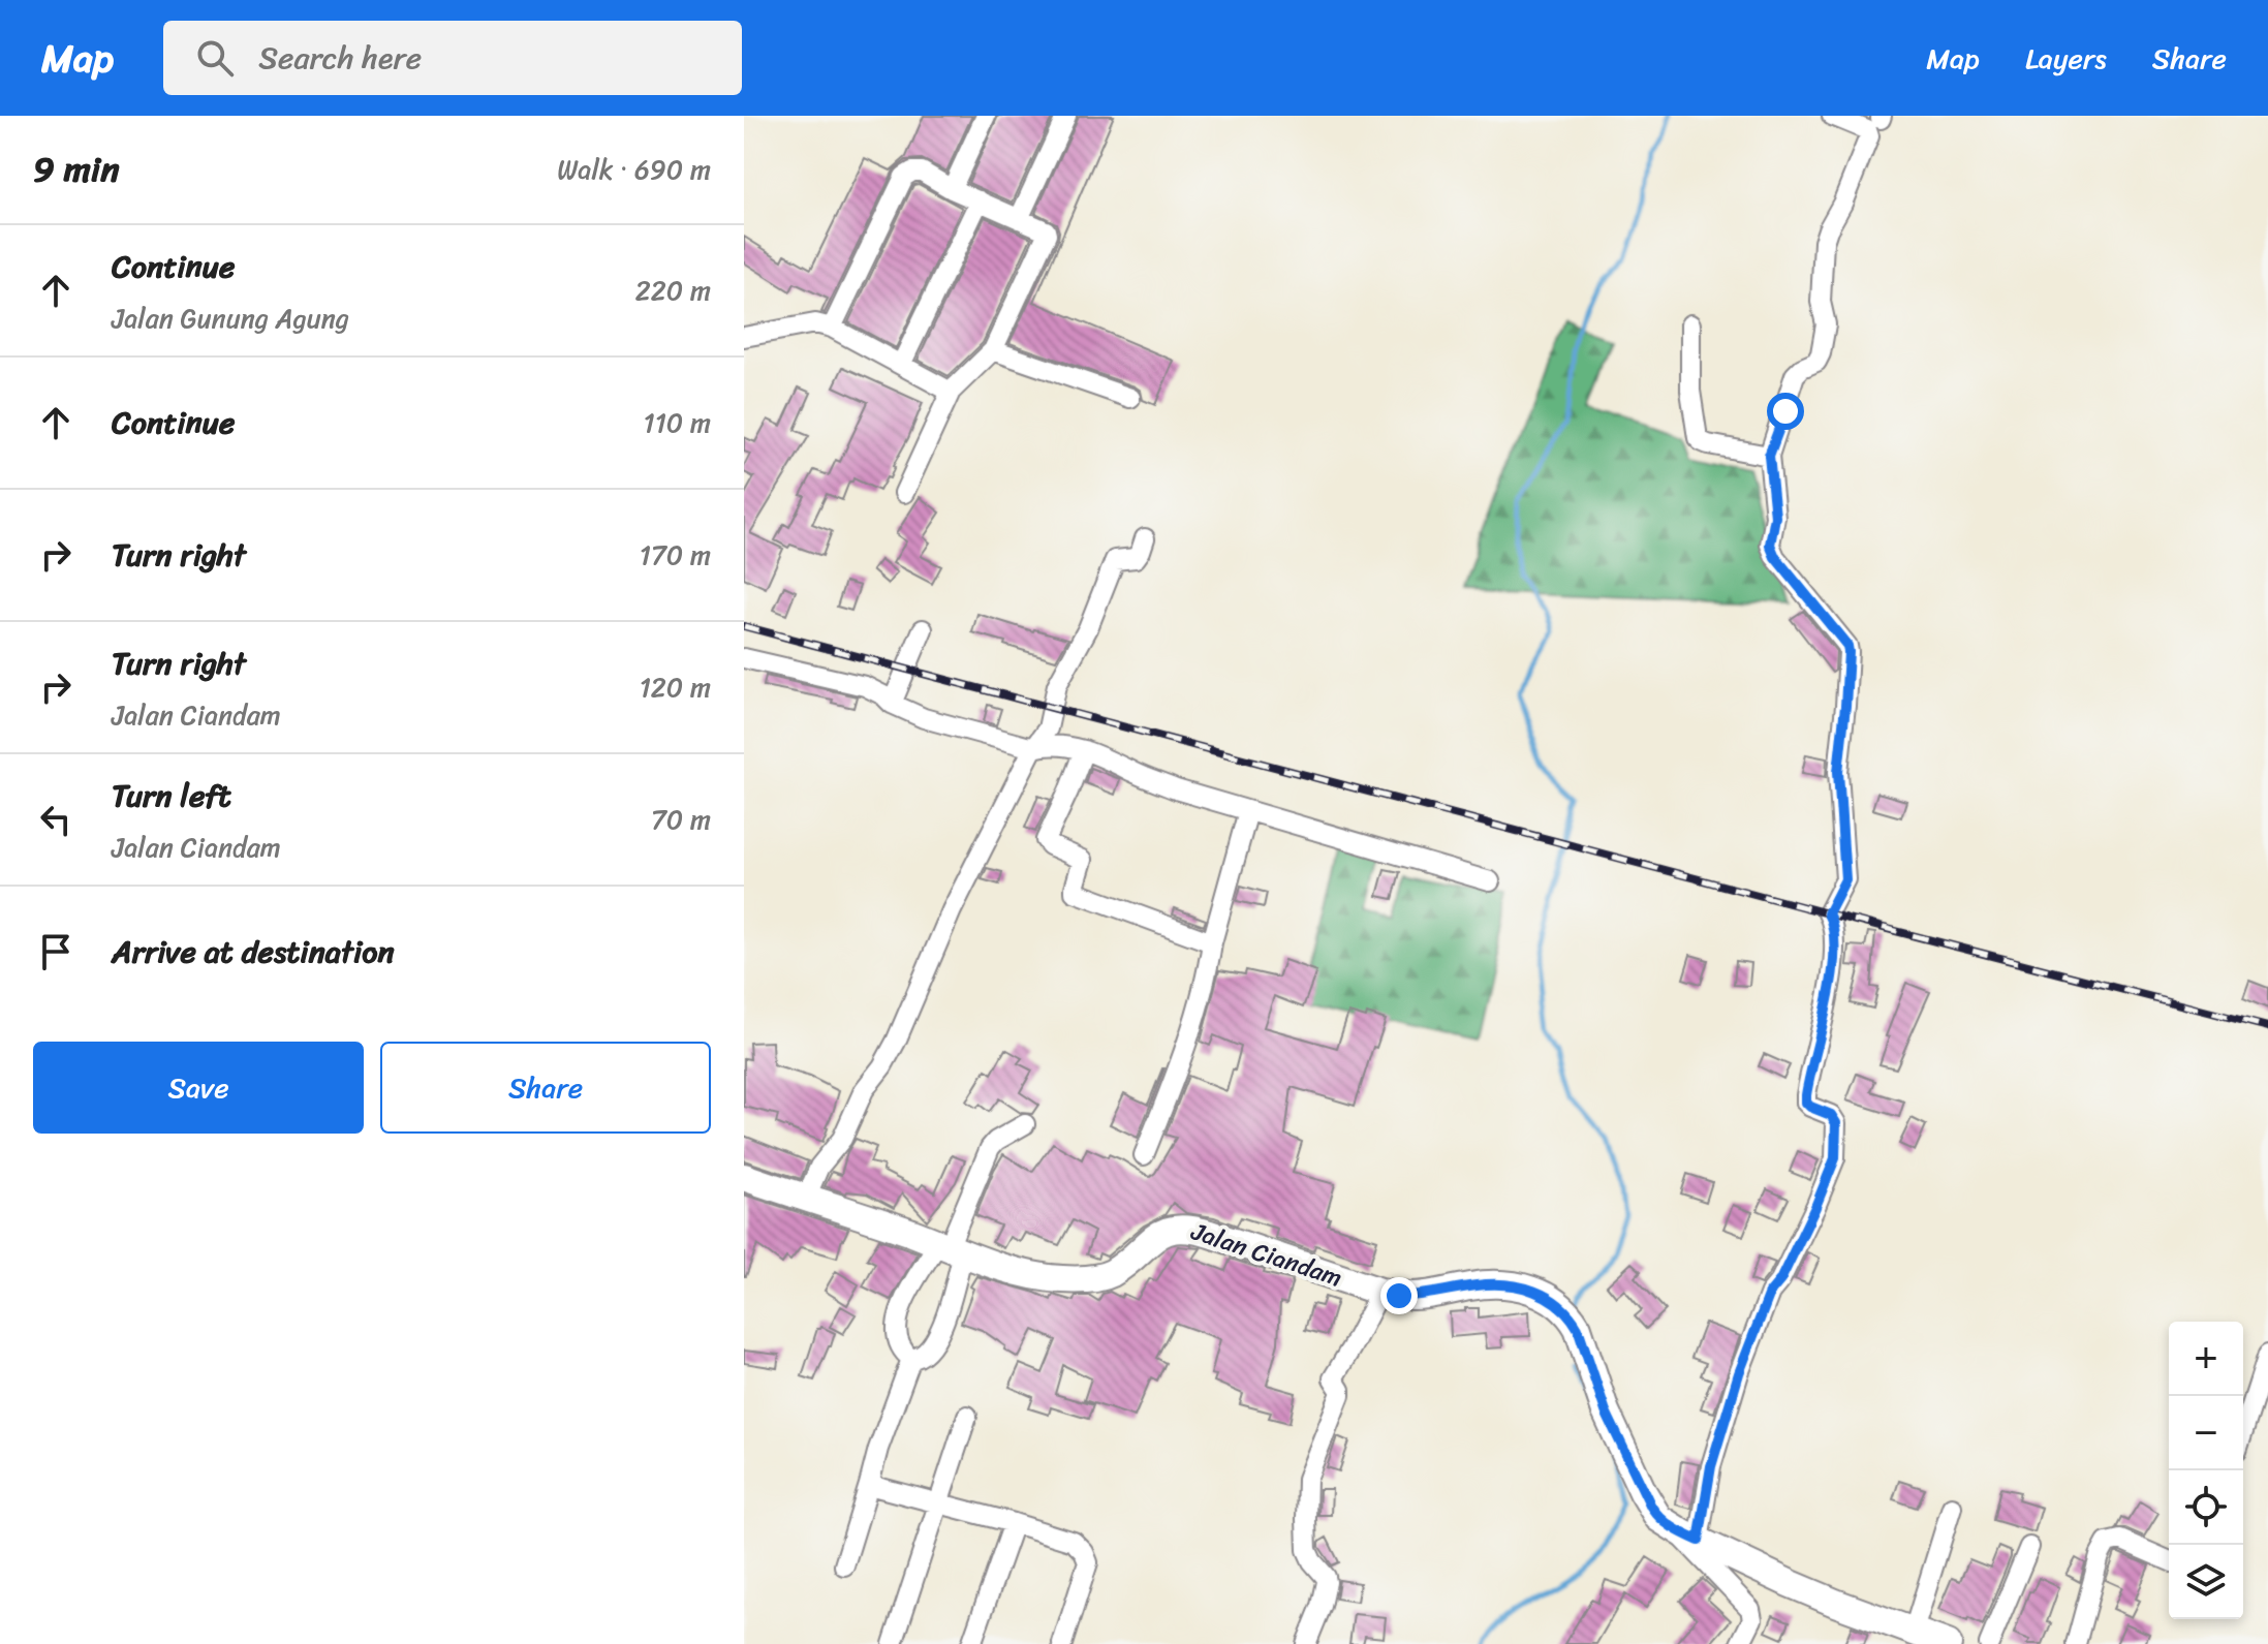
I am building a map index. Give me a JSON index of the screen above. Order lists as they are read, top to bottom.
{
  "streets": {
    "street": ["Jalan Ciandam"]
  },
  "page": {
    "header": "Map",
    "search": "Search here",
    "nav": ["Map", "Layers", "Share"],
    "heading": ["9 min", "Walk · 690 m"],
    "list": [
      ["Continue", "Jalan Gunung Agung", "220 m"],
      ["Continue", "110 m"],
      ["Turn right", "170 m"],
      ["Turn right", "Jalan Ciandam", "120 m"],
      ["Turn left", "Jalan Ciandam", "70 m"],
      "Arrive at destination"
    ],
    "buttons": ["Save", "Share"],
    "map_buttons": ["+", "−"]
  }
}
